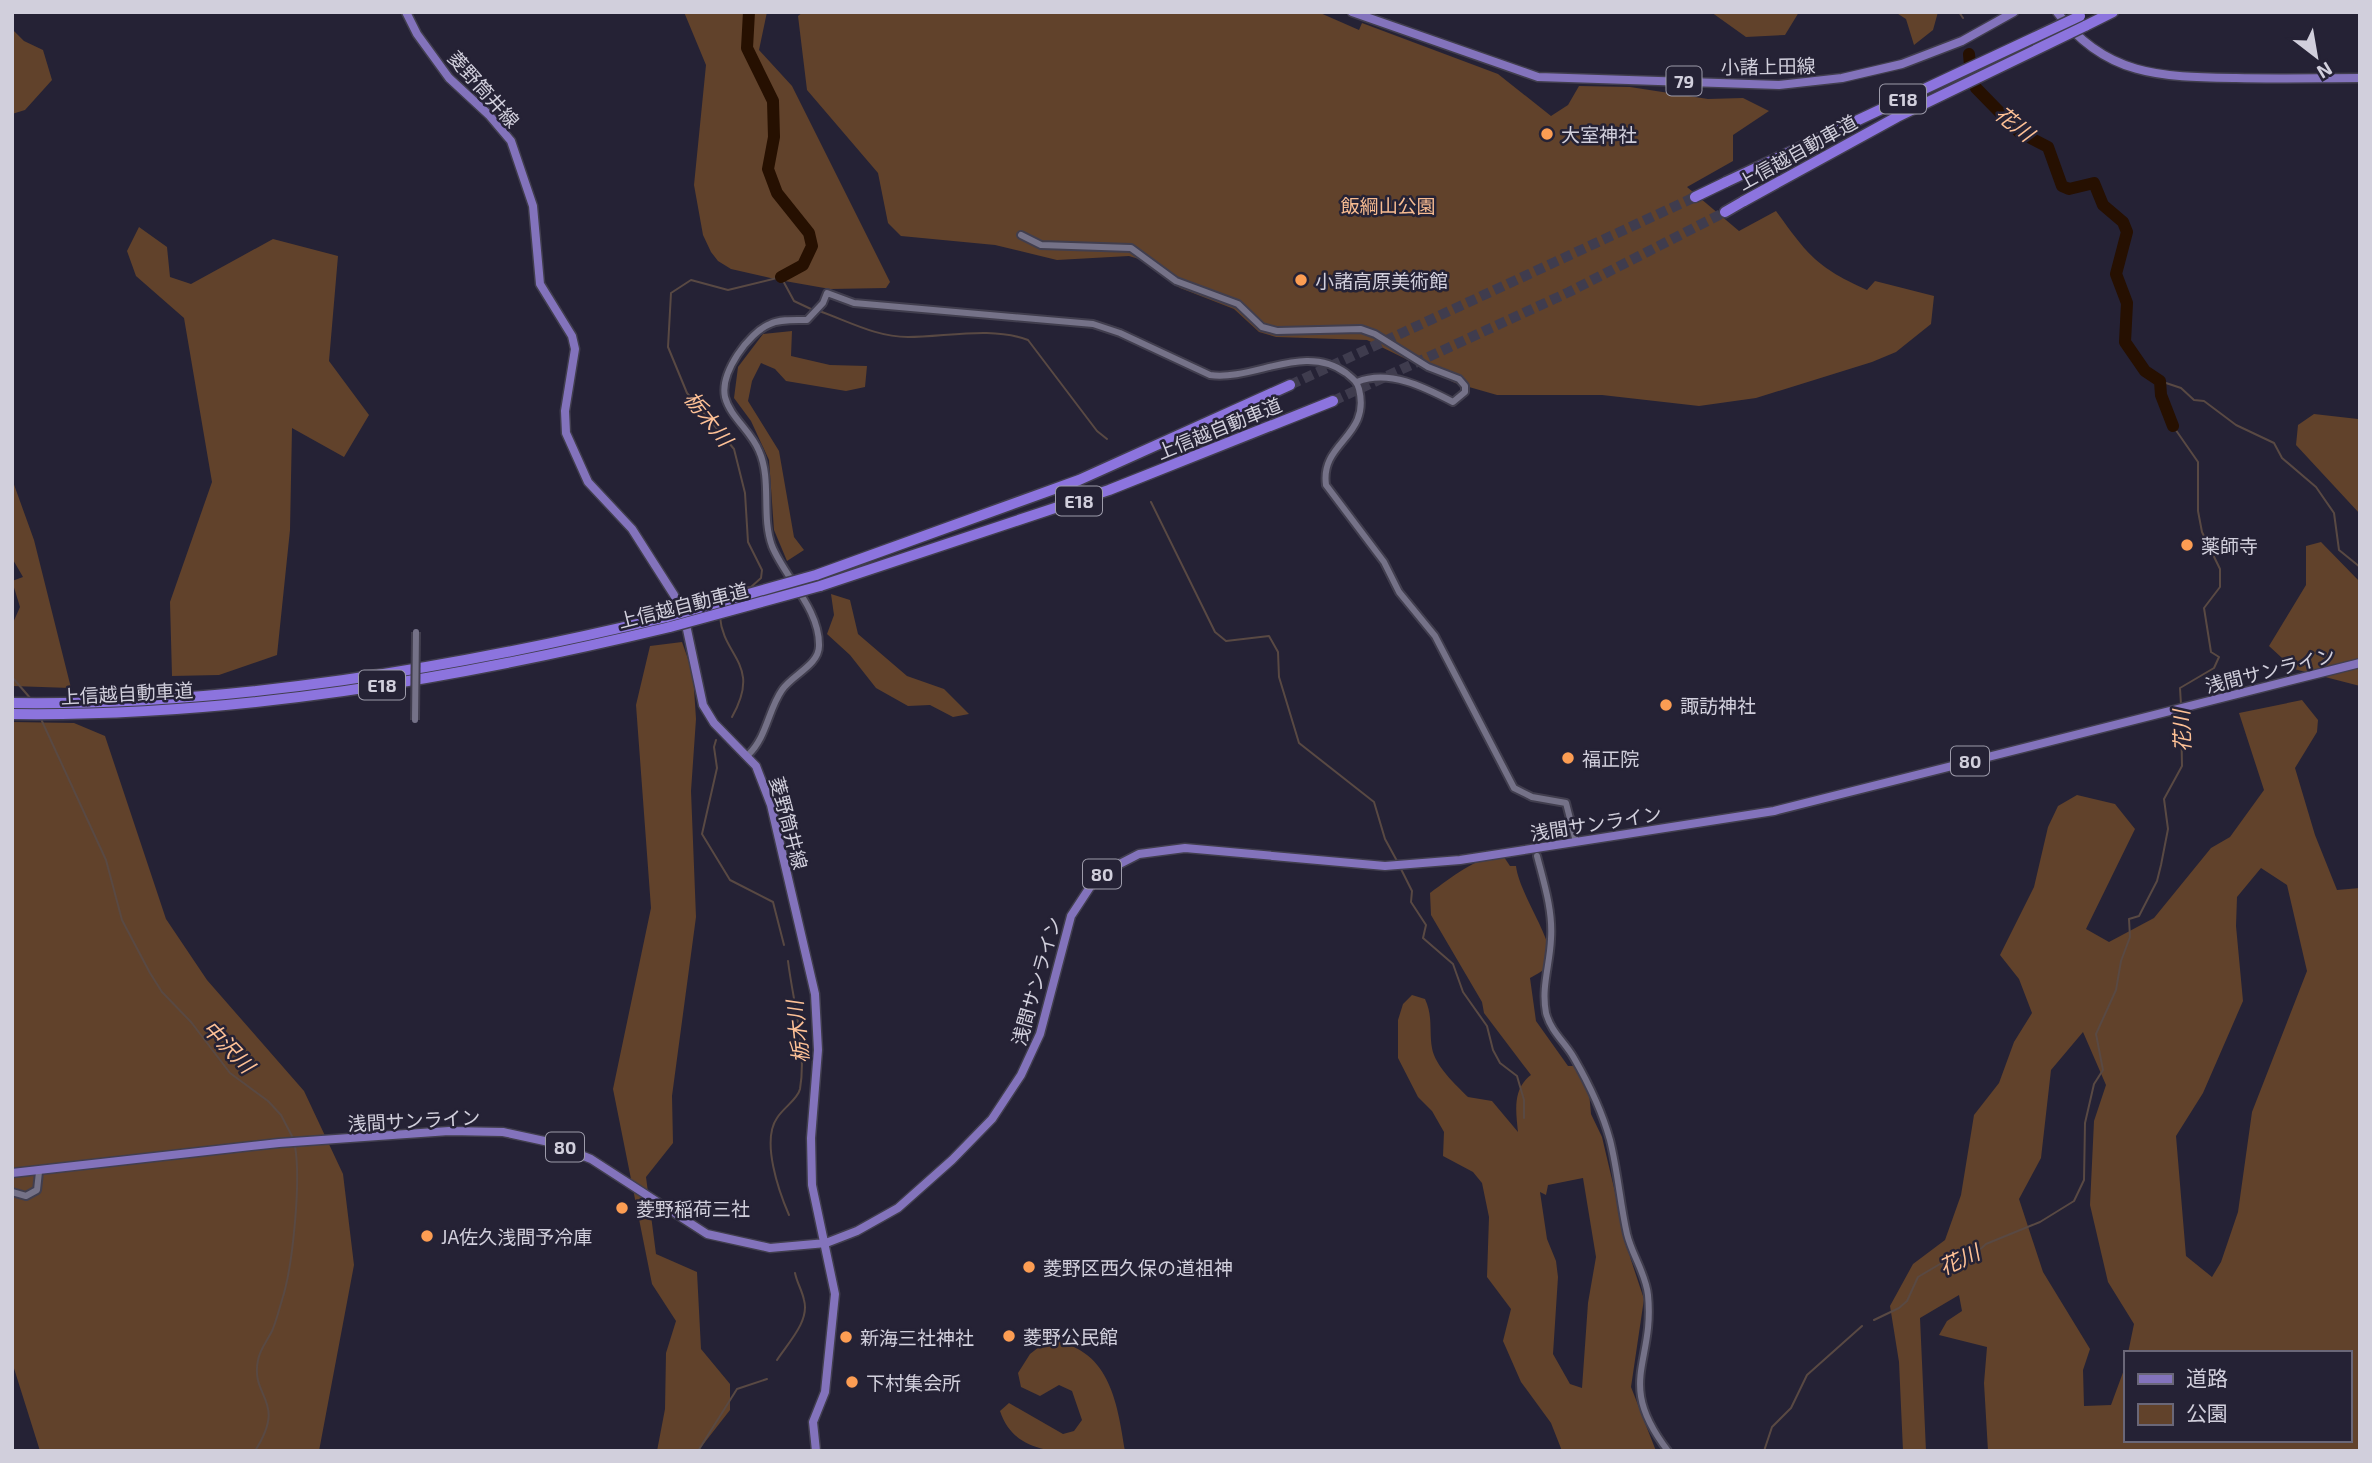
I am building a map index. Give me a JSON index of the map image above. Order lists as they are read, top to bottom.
{
  "streets": {
    "highway": ["E18", "上信越自動車道"],
    "main road": [
      "小諸上田線",
      "79",
      "菱野筒井線",
      "浅間サンライン",
      "80"
    ]
  },
  "crossings": [
    ["菱野筒井線", "浅間サンライン"]
  ],
  "water": ["花川", "栃木川", "中沢川"],
  "parks": ["飯綱山公園"],
  "places": [
    "大室神社",
    "小諸高原美術館",
    "薬師寺",
    "諏訪神社",
    "福正院",
    "菱野稲荷三社",
    "JA佐久浅間予冷庫",
    "菱野区西久保の道祖神",
    "菱野公民館",
    "新海三社神社",
    "下村集会所"
  ],
  "legend": ["道路", "公園"],
  "north": "bottom right"
}
